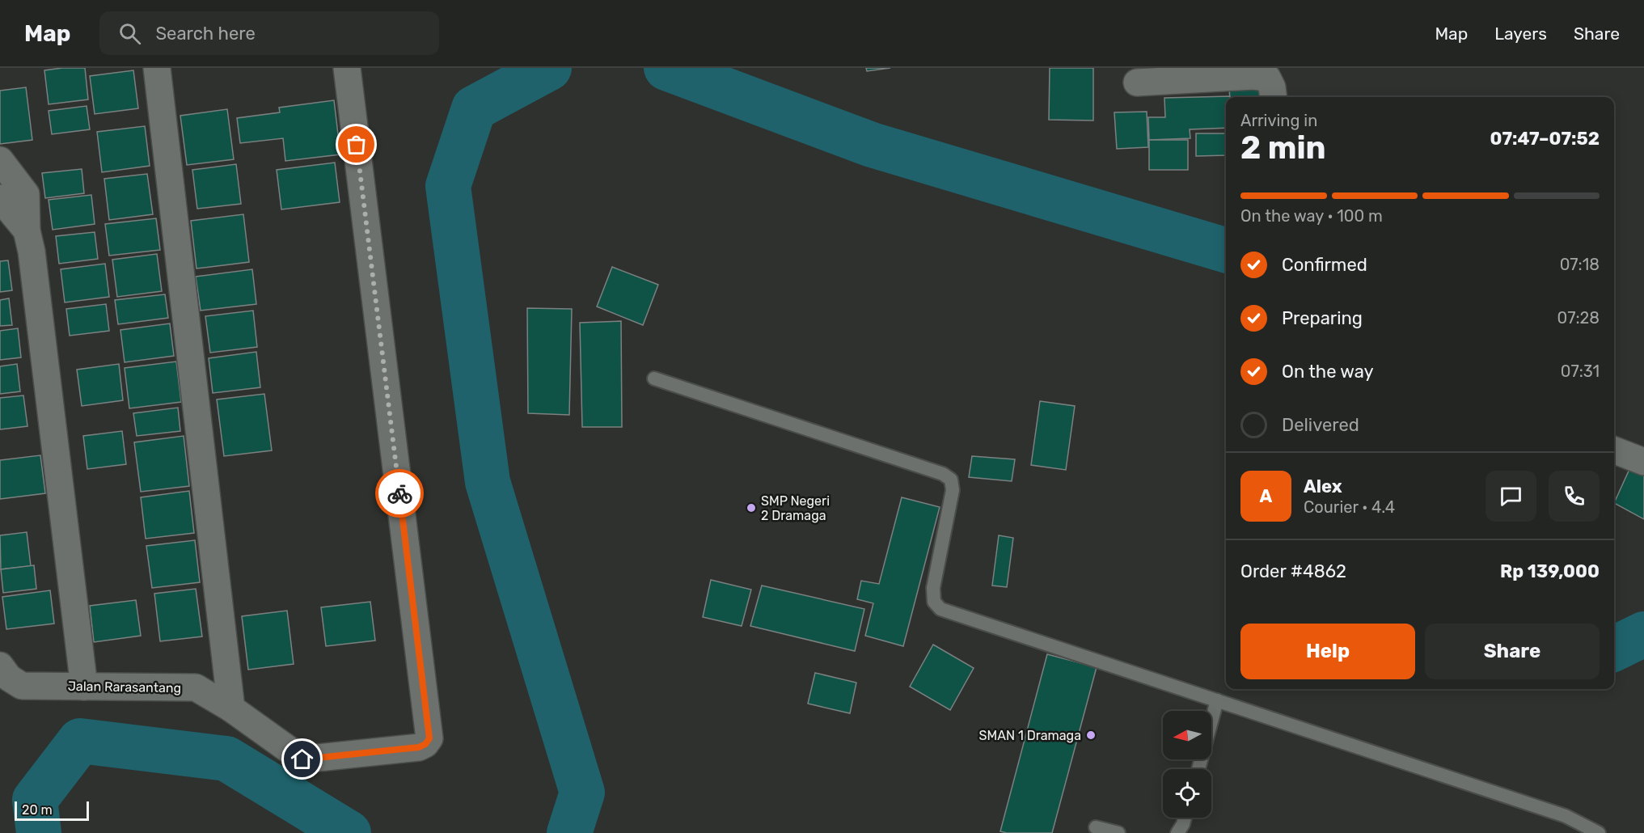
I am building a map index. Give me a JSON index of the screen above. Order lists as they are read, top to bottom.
{
  "streets": {
    "street": ["Jalan Rarasantang"]
  },
  "places": ["SMP Negeri 2 Dramaga", "SMAN 1 Dramaga"],
  "scale_bar": "20 m",
  "north": "left",
  "page": {
    "header": "Map",
    "search": "Search here",
    "nav": ["Map", "Layers", "Share"],
    "heading": ["2 min", "Arriving in", "07:47–07:52"],
    "panel": [
      "Alex",
      "Courier · 4.4",
      "Order #4862",
      "Rp 139,000"
    ],
    "bar": "On the way · 100 m",
    "list": [
      ["Confirmed", "07:18"],
      ["Preparing", "07:28"],
      ["On the way", "07:31"],
      "Delivered"
    ],
    "round": "A",
    "buttons": ["Help", "Share"],
    "scale": "20 m"
  }
}
